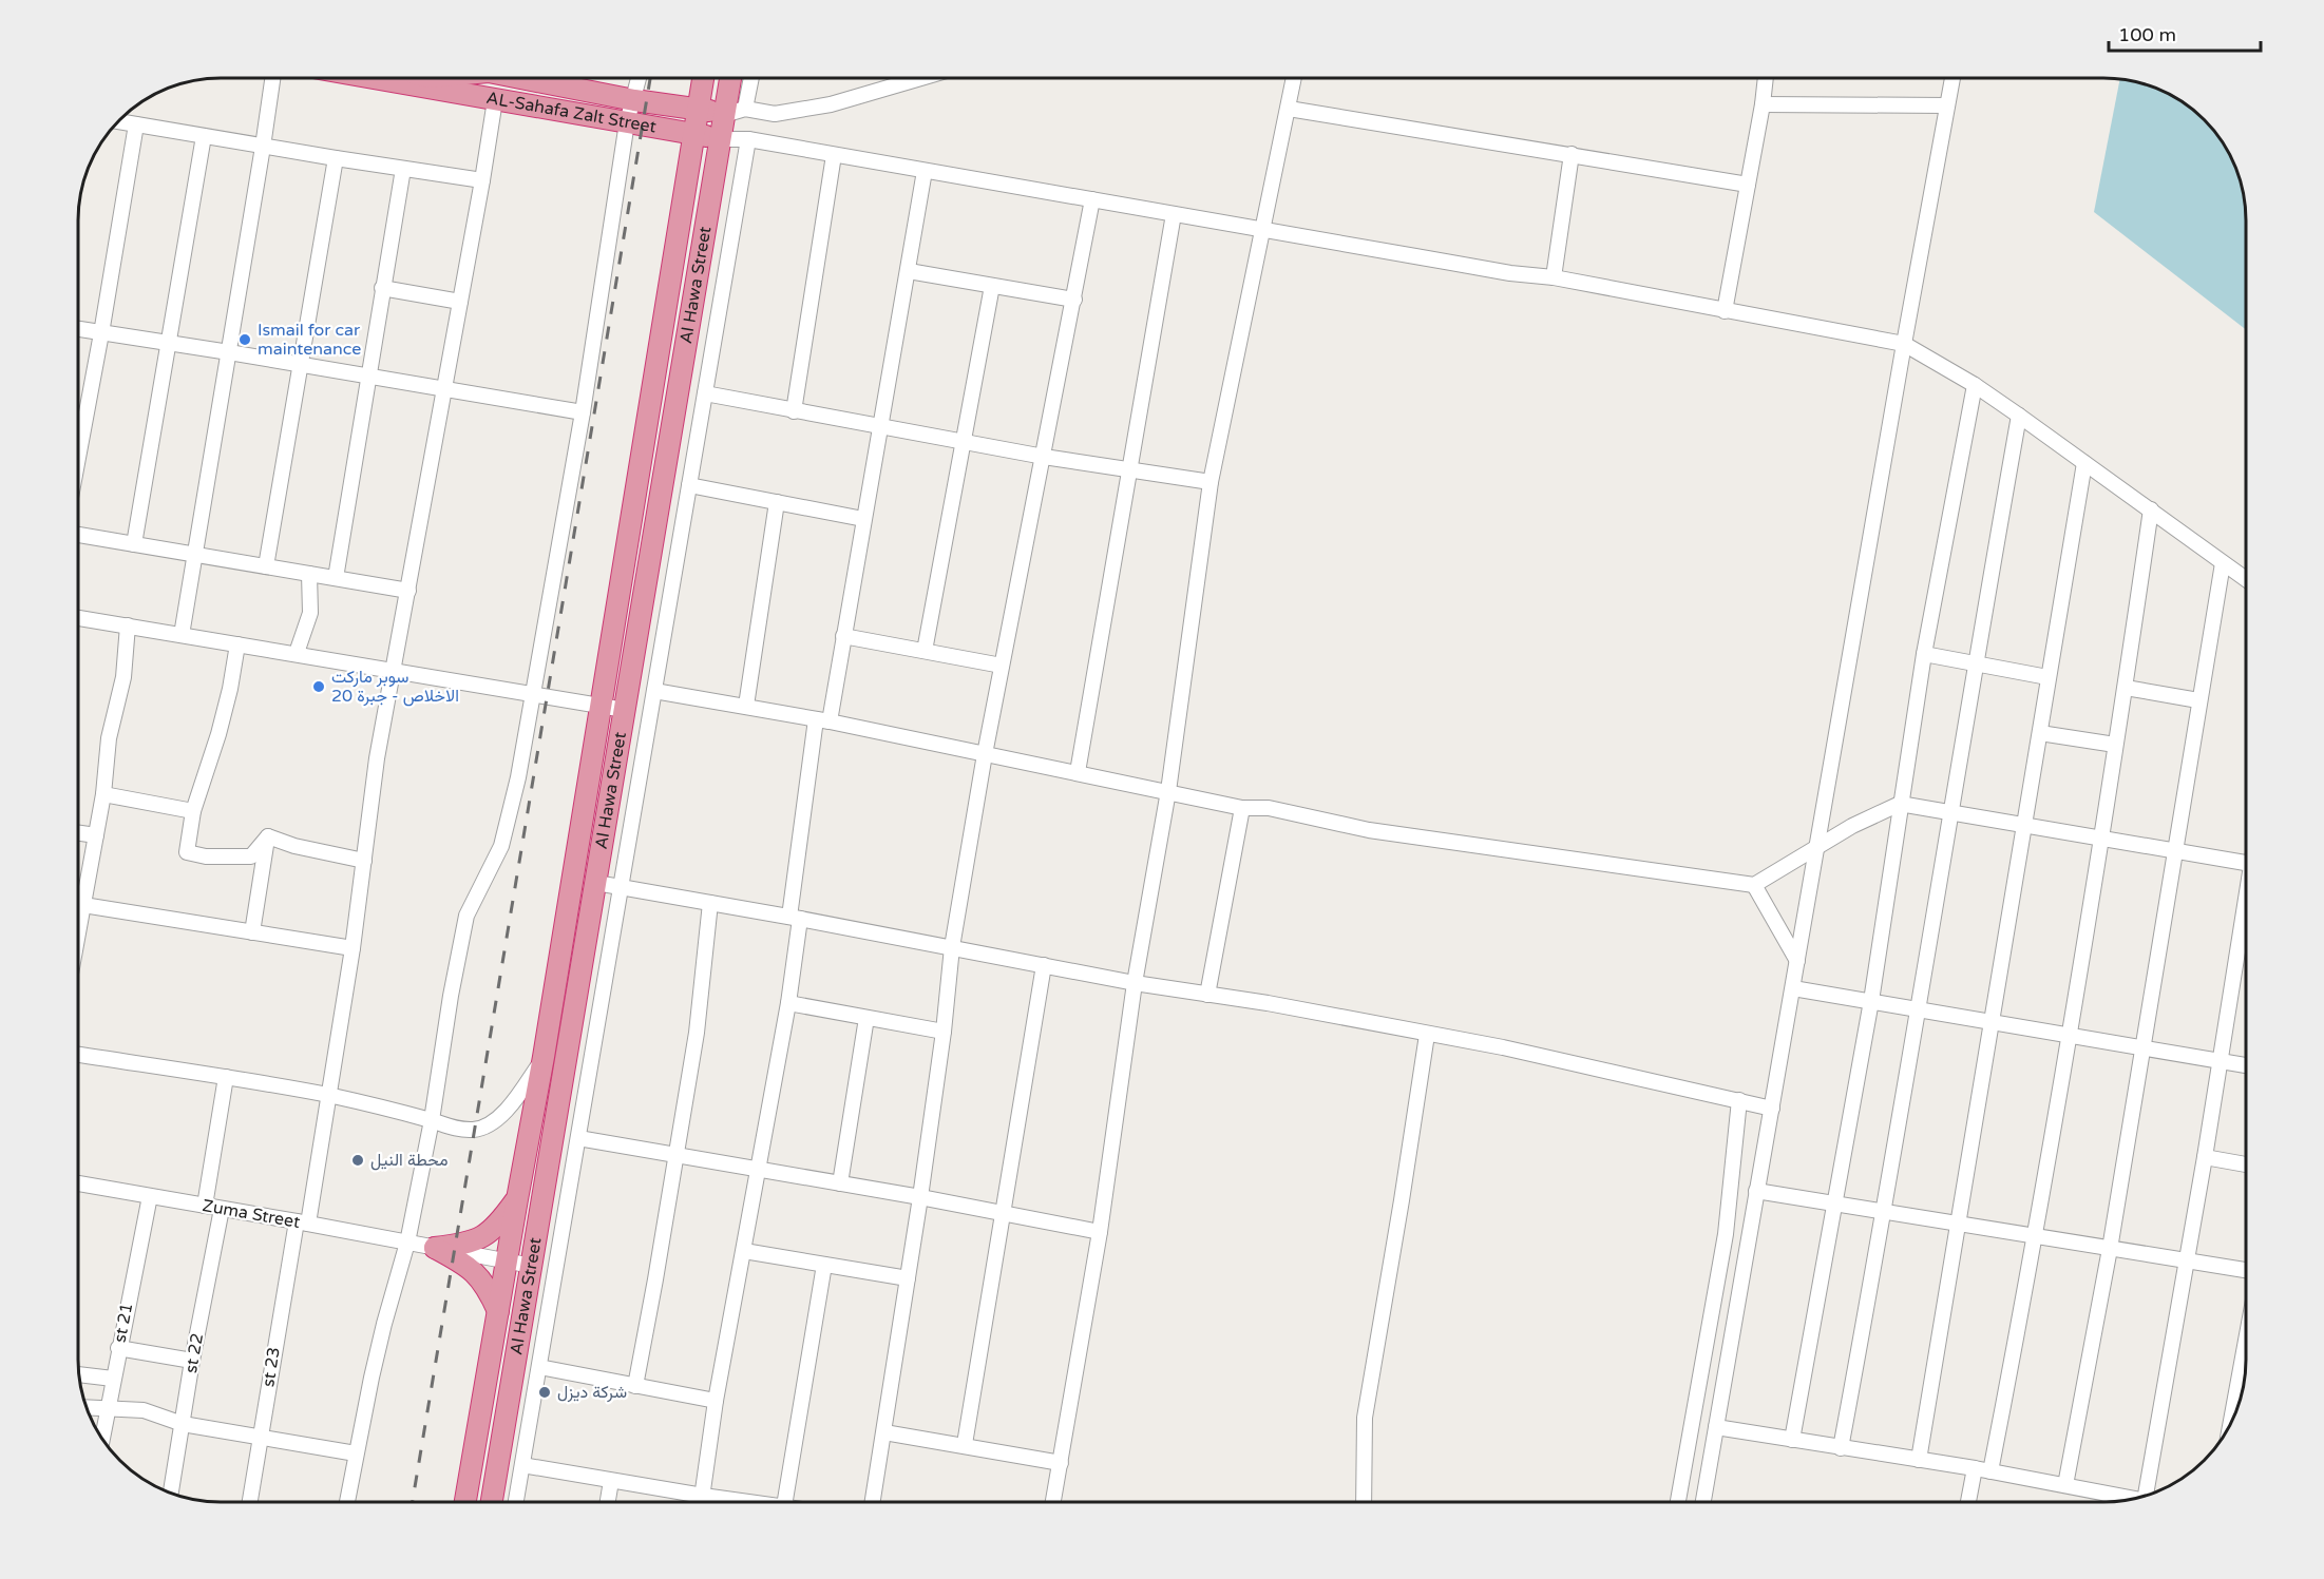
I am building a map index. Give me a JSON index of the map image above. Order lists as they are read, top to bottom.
{
  "streets": {
    "highway": ["AL-Sahafa Zalt Street", "Al Hawa Street"],
    "street": [
      "Zuma Street",
      "st 21",
      "st 22",
      "st 23"
    ]
  },
  "crossings": [
    ["AL-Sahafa Zalt Street", "Al Hawa Street"],
    ["AL-Sahafa Zalt Street", "st 23"],
    ["Al Hawa Street", "Zuma Street"],
    ["Zuma Street", "st 21"],
    ["Zuma Street", "st 22"],
    ["Zuma Street", "st 23"]
  ],
  "places": [
    "Ismail for car maintenance",
    "سوبر ماركت الاخلاص - جبرة 20",
    "محطة النيل",
    "شركة ديزل"
  ],
  "scale_bar": "100 m"
}
